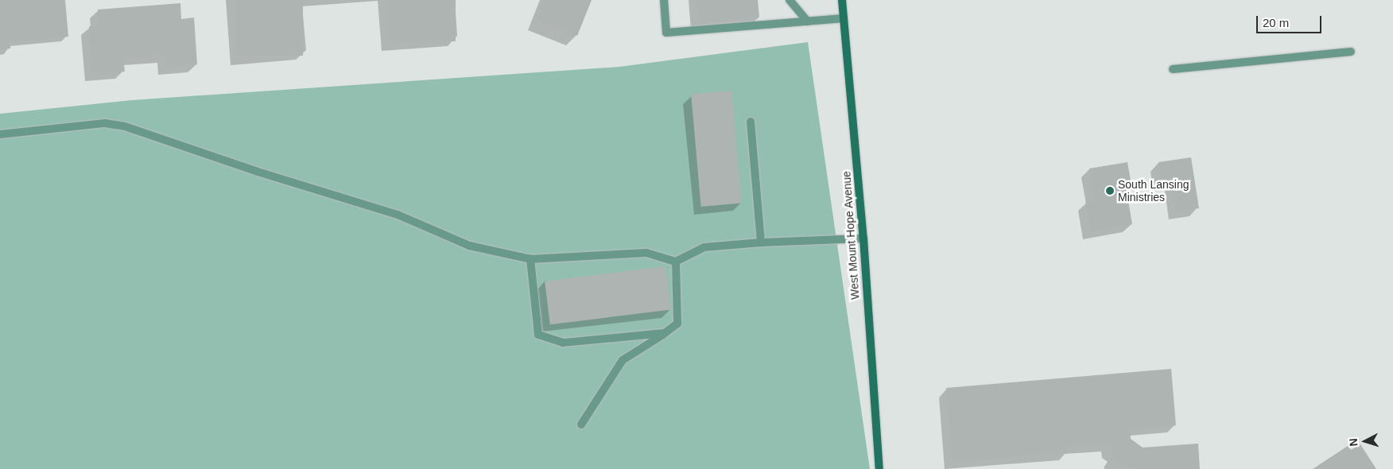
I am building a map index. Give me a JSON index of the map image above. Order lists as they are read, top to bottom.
{
  "streets": {
    "street": ["West Mount Hope Avenue"]
  },
  "places": ["South Lansing Ministries"],
  "scale_bar": "20 m",
  "north": "left"
}
